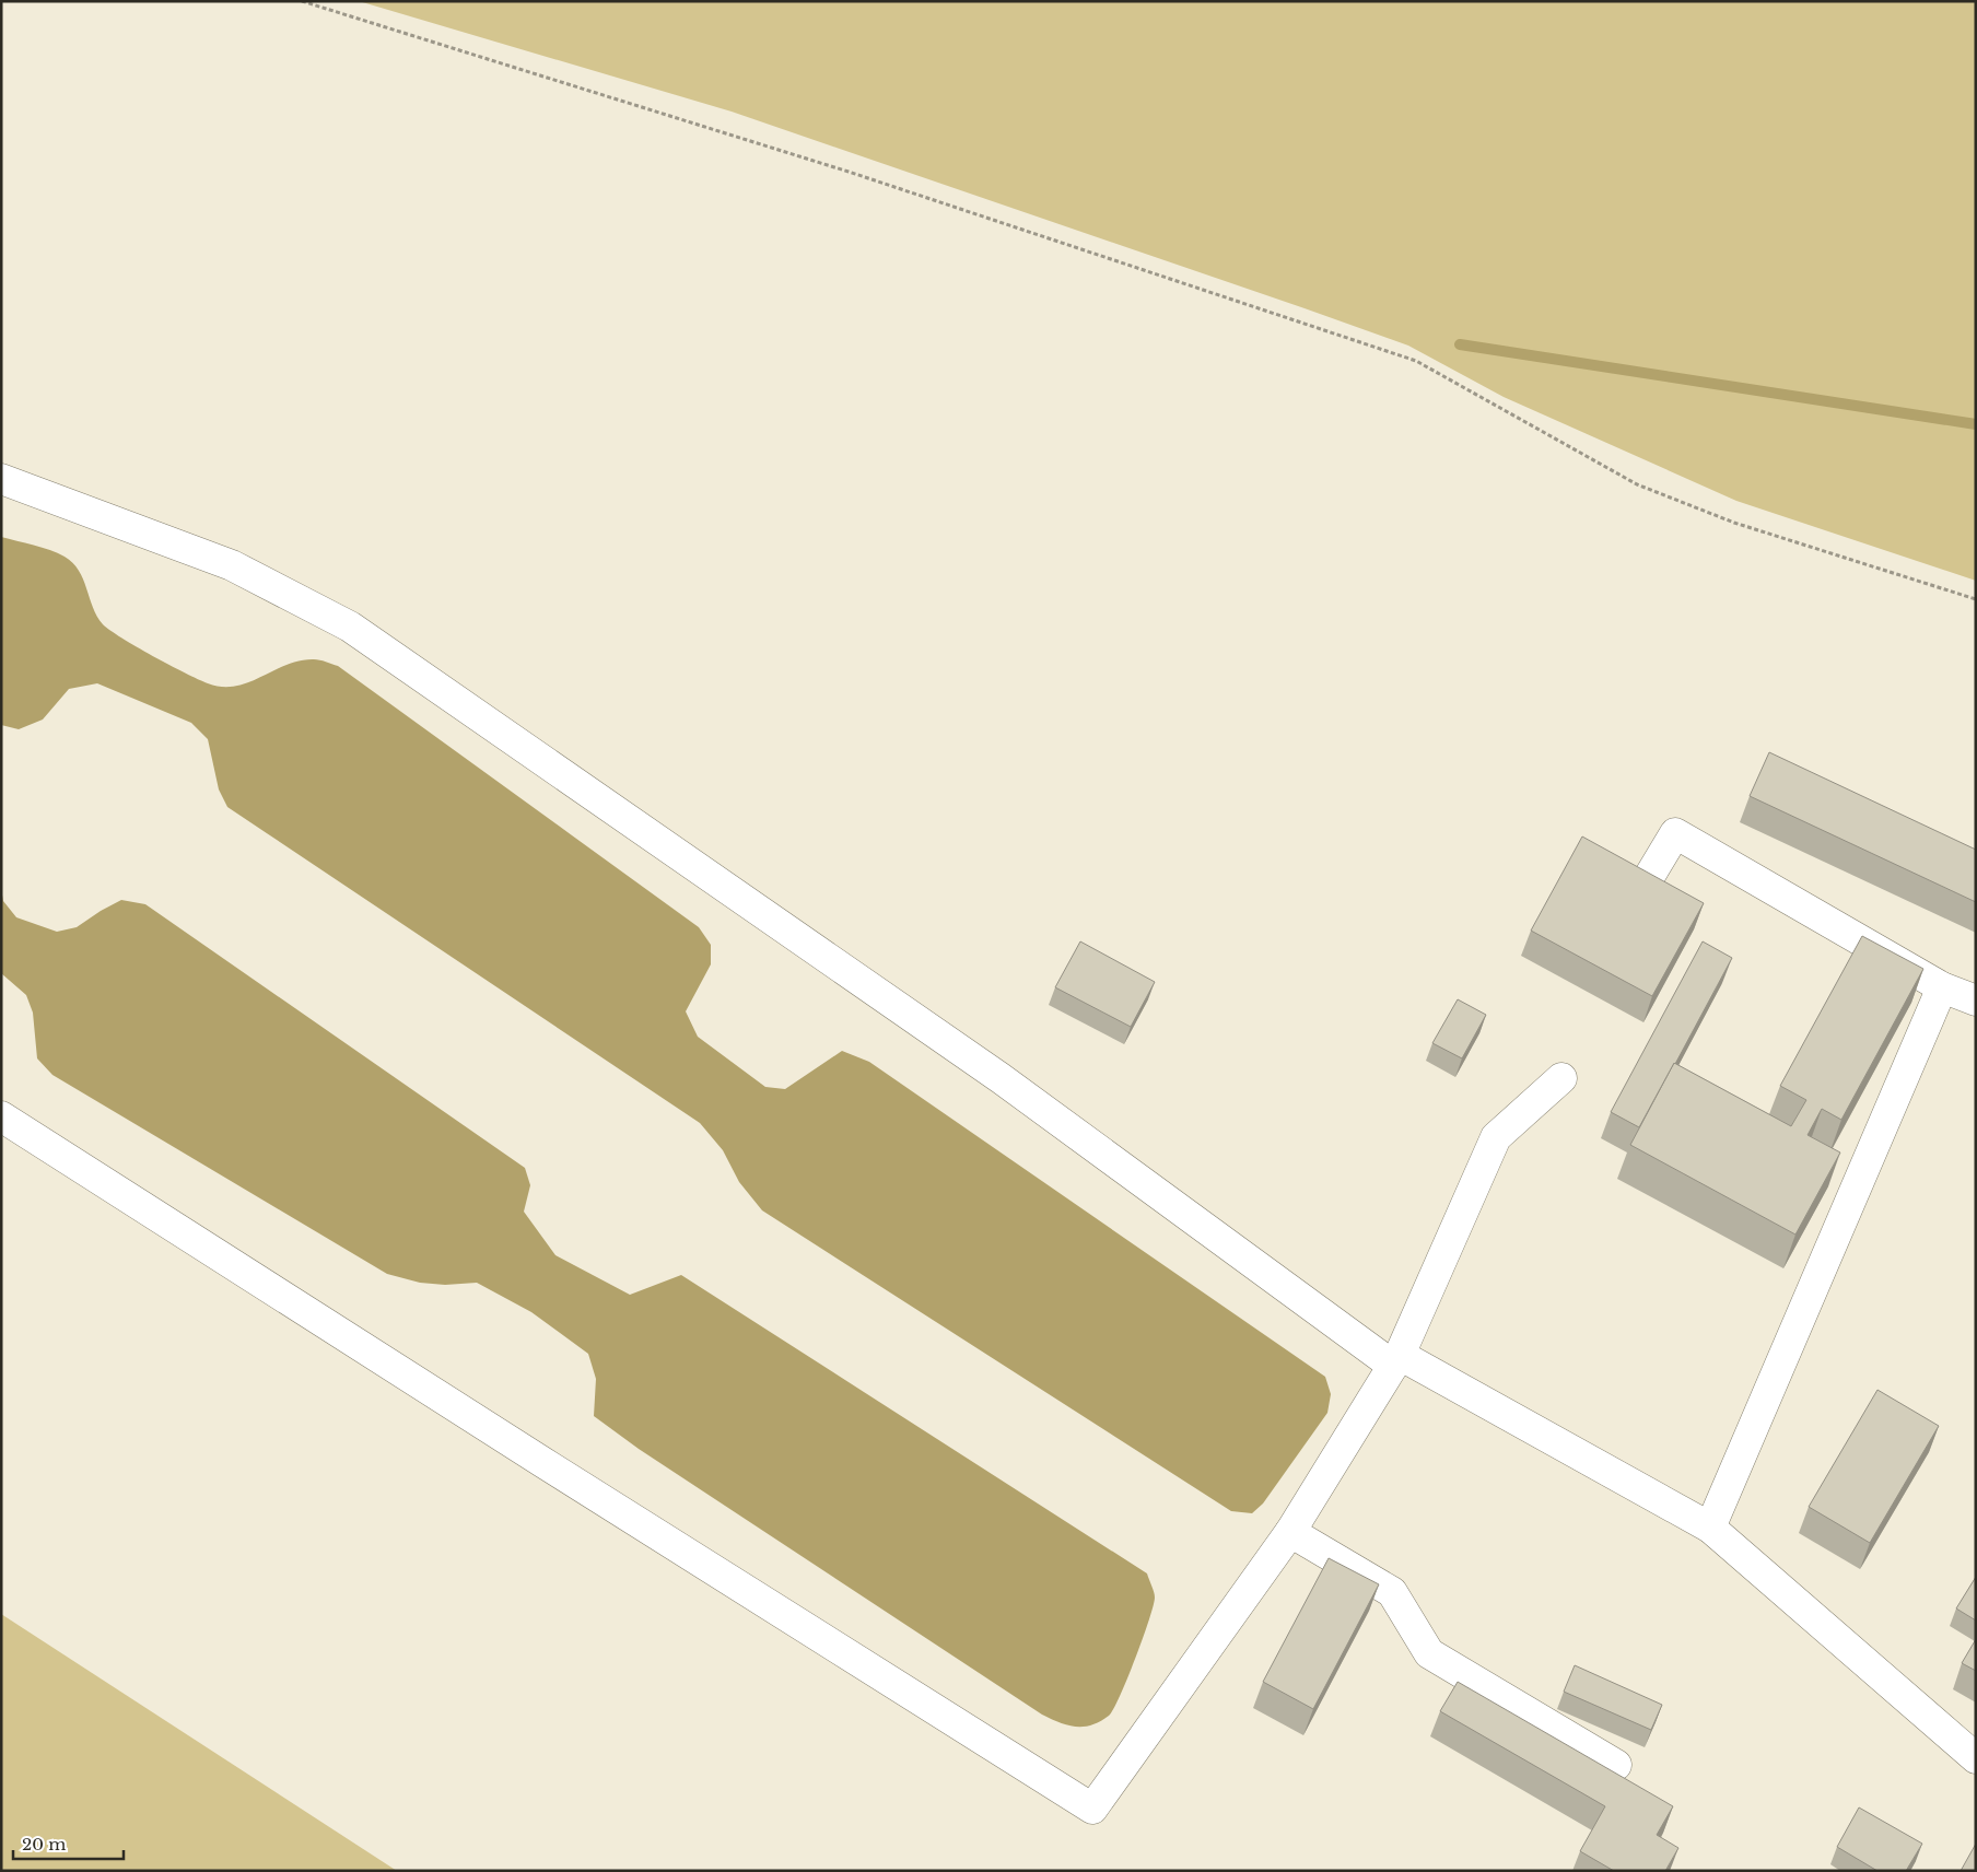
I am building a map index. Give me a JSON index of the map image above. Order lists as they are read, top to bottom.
{
  "scale_bar": "20 m"
}
